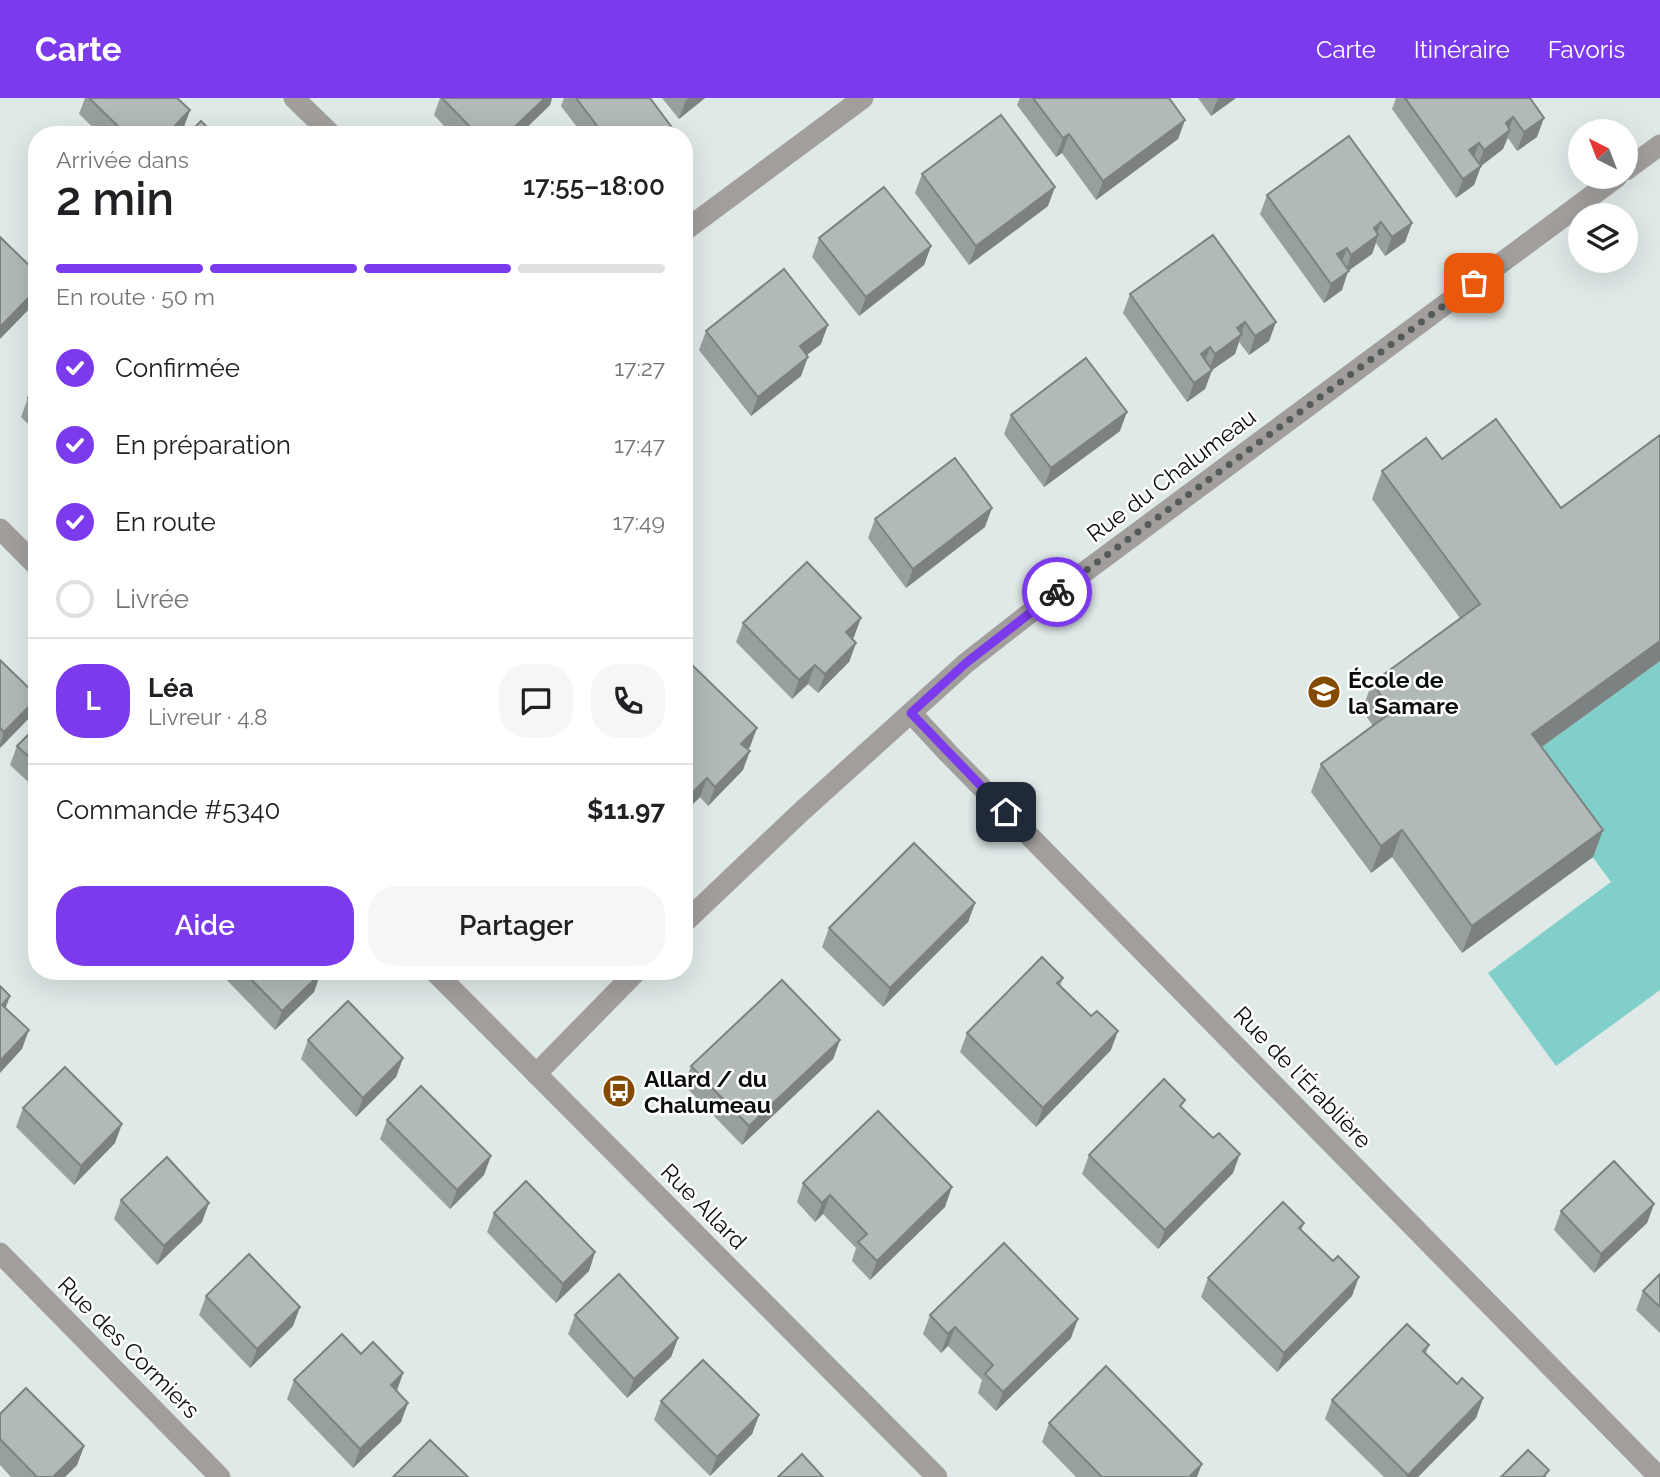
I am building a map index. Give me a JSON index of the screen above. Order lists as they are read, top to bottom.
{
  "streets": {
    "street": [
      "Rue du Chalumeau",
      "Rue de l'Érablière",
      "Rue Allard",
      "Rue des Cormiers"
    ]
  },
  "crossings": [
    ["Rue du Chalumeau", "Rue de l'Érablière"]
  ],
  "places": {
    "school or university": ["École de la Samare"],
    "bus stop": ["Allard / du Chalumeau"]
  },
  "north": "top left",
  "page": {
    "header": "Carte",
    "nav": ["Carte", "Itinéraire", "Favoris"],
    "heading": ["2 min", "Arrivée dans", "17:55–18:00"],
    "panel": [
      "Léa",
      "Livreur · 4.8",
      "Commande #5340",
      "$11.97"
    ],
    "bar": "En route · 50 m",
    "list": [
      ["Confirmée", "17:27"],
      ["En préparation", "17:47"],
      ["En route", "17:49"],
      "Livrée"
    ],
    "round": "L",
    "buttons": ["Aide", "Partager"]
  }
}
